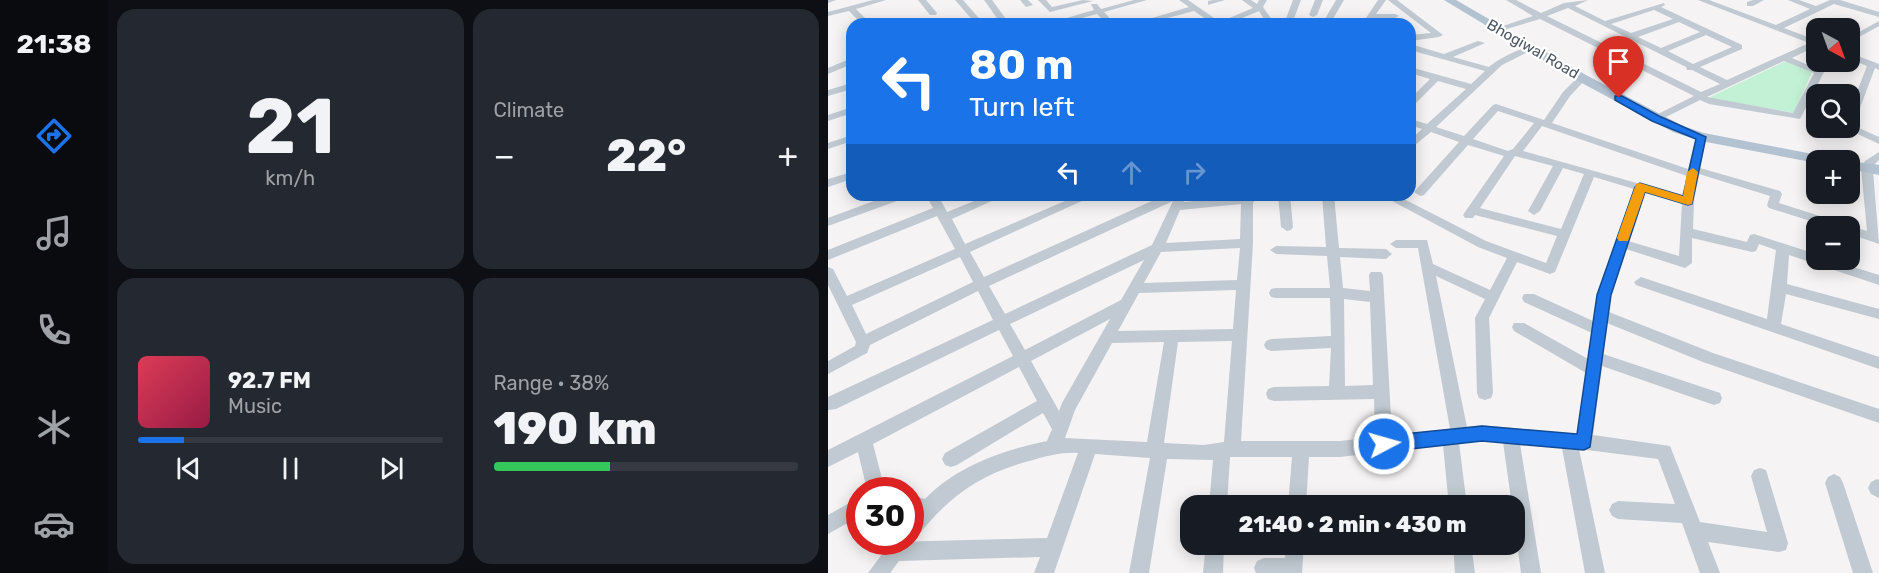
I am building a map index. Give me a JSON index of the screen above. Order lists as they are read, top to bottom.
{
  "streets": {
    "main road": ["Bhogiwal Road"]
  },
  "north": "bottom right",
  "page": {
    "tabs": "21:38",
    "tile": [
      ["21", "km/h"],
      "Climate",
      ["Range · 38%", "190 km"]
    ],
    "map_buttons": ["+", "−"],
    "turn": ["80 m", "Turn left"],
    "heat": ["−", "22°", "+"],
    "song": ["92.7 FM", "Music"],
    "limit": "30",
    "trip": "21:40 · 2 min · 430 m"
  }
}
